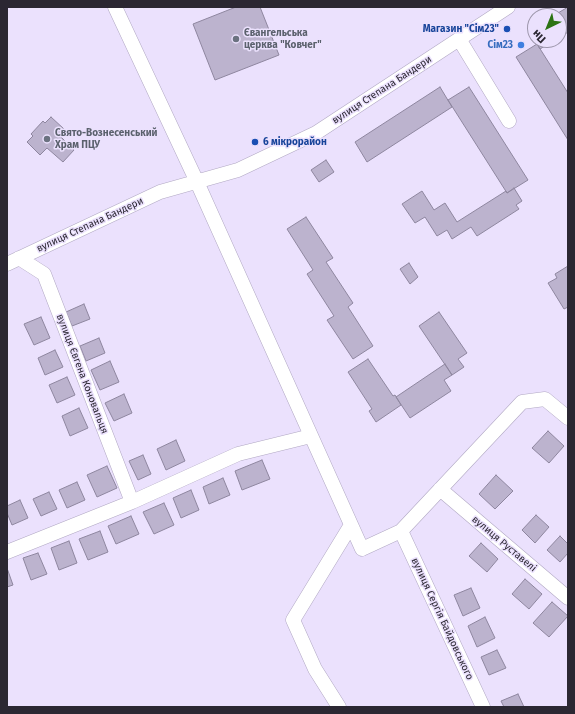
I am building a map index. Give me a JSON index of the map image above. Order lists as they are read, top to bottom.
{
  "streets": {
    "street": [
      "вулиця Степана Бандери",
      "вулиця Євгена Коновальця",
      "вулиця Руставелі",
      "вулиця Сергія Байдовського"
    ]
  },
  "crossings": [
    ["вулиця Степана Бандери", "вулиця Євгена Коновальця"]
  ],
  "places": [
    "Магазин \"Сім23\"",
    "Євангельська церква \"Ковчег\"",
    "Сім23",
    "Свято-Вознесенський Храм ПЦУ",
    "6 мікрорайон"
  ],
  "north": "bottom left"
}
